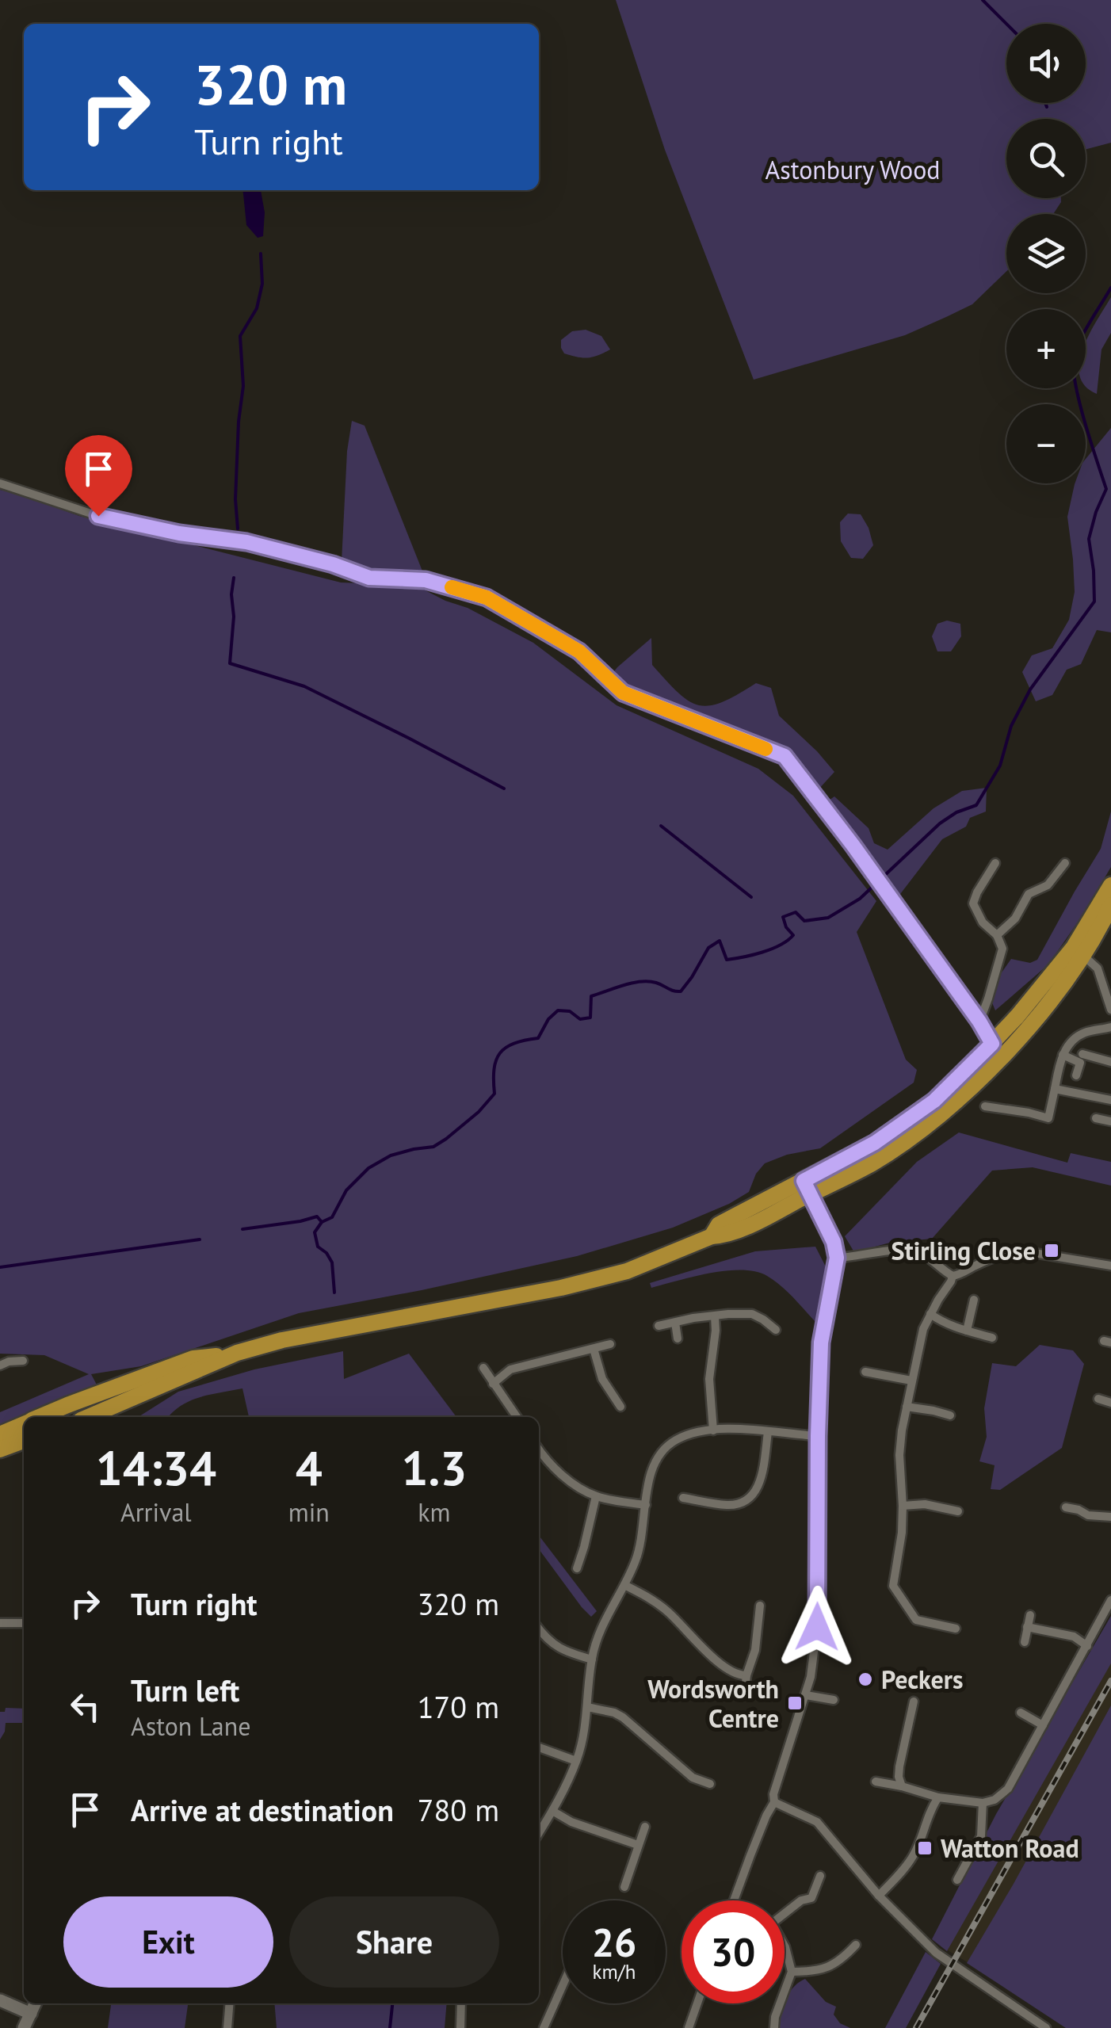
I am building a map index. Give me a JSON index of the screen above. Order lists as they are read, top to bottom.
{
  "parks": ["Astonbury Wood"],
  "places": {
    "transit": ["Stirling Close", "Wordsworth Centre", "Watton Road"],
    "other": ["Peckers"]
  },
  "page": {
    "map_buttons": ["+", "−"],
    "turn": ["320 m", "Turn right"],
    "eta": [
      "14:34",
      "Arrival",
      "4",
      "min",
      "1.3",
      "km"
    ],
    "list": [
      {
        "name": "Turn right",
        "value": "320 m"
      },
      {
        "name": "Turn left",
        "note": "Aston Lane",
        "value": "170 m"
      },
      {
        "name": "Arrive at destination",
        "value": "780 m"
      }
    ],
    "buttons": ["Exit", "Share"],
    "speed": "26 km/h",
    "limit": "30"
  }
}
